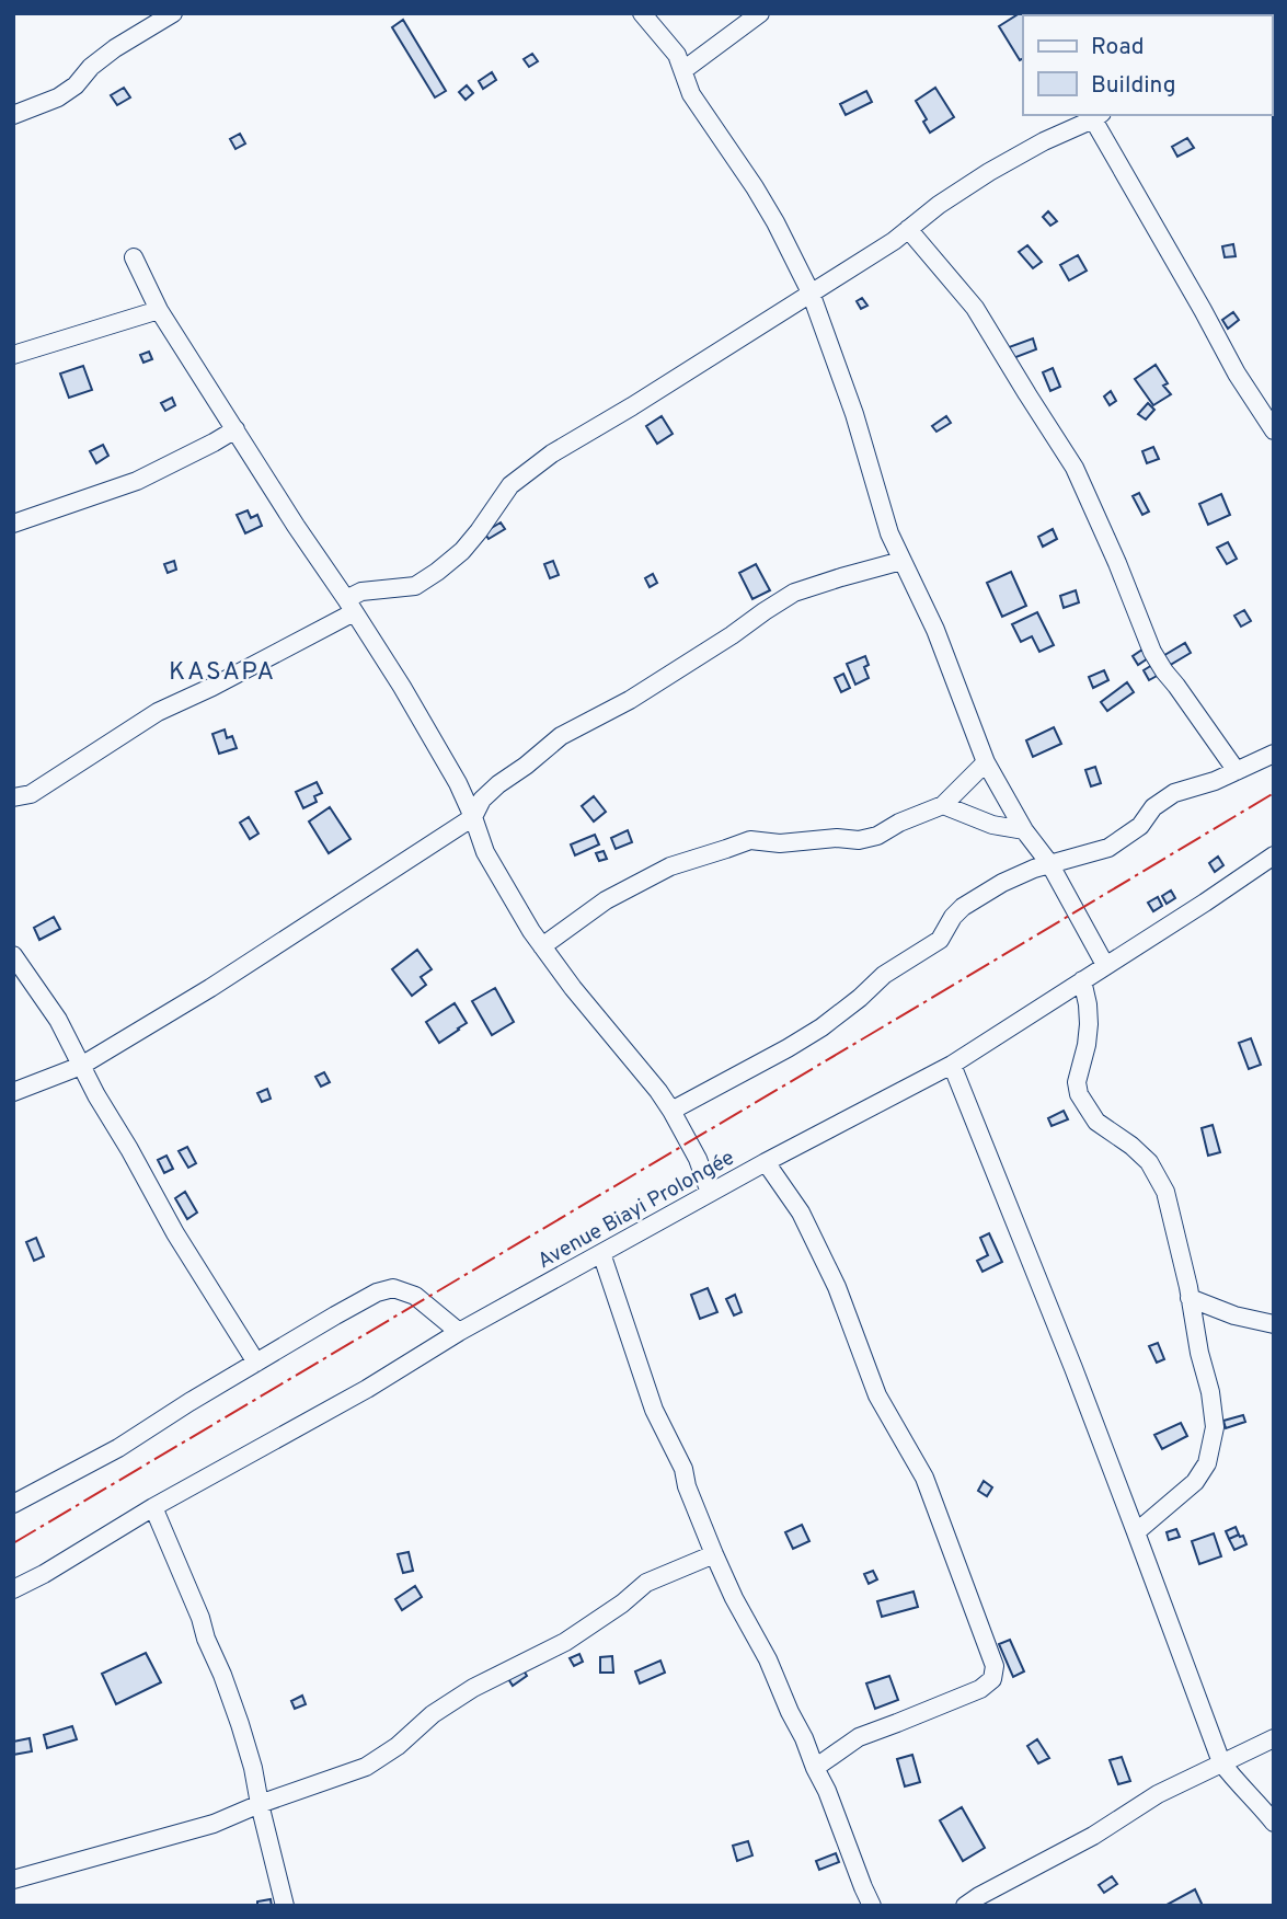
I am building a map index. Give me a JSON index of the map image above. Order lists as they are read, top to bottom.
{
  "streets": {
    "street": ["Avenue Biayi Prolongée"]
  },
  "districts": ["KASAPA"],
  "legend": ["Road", "Building"]
}
